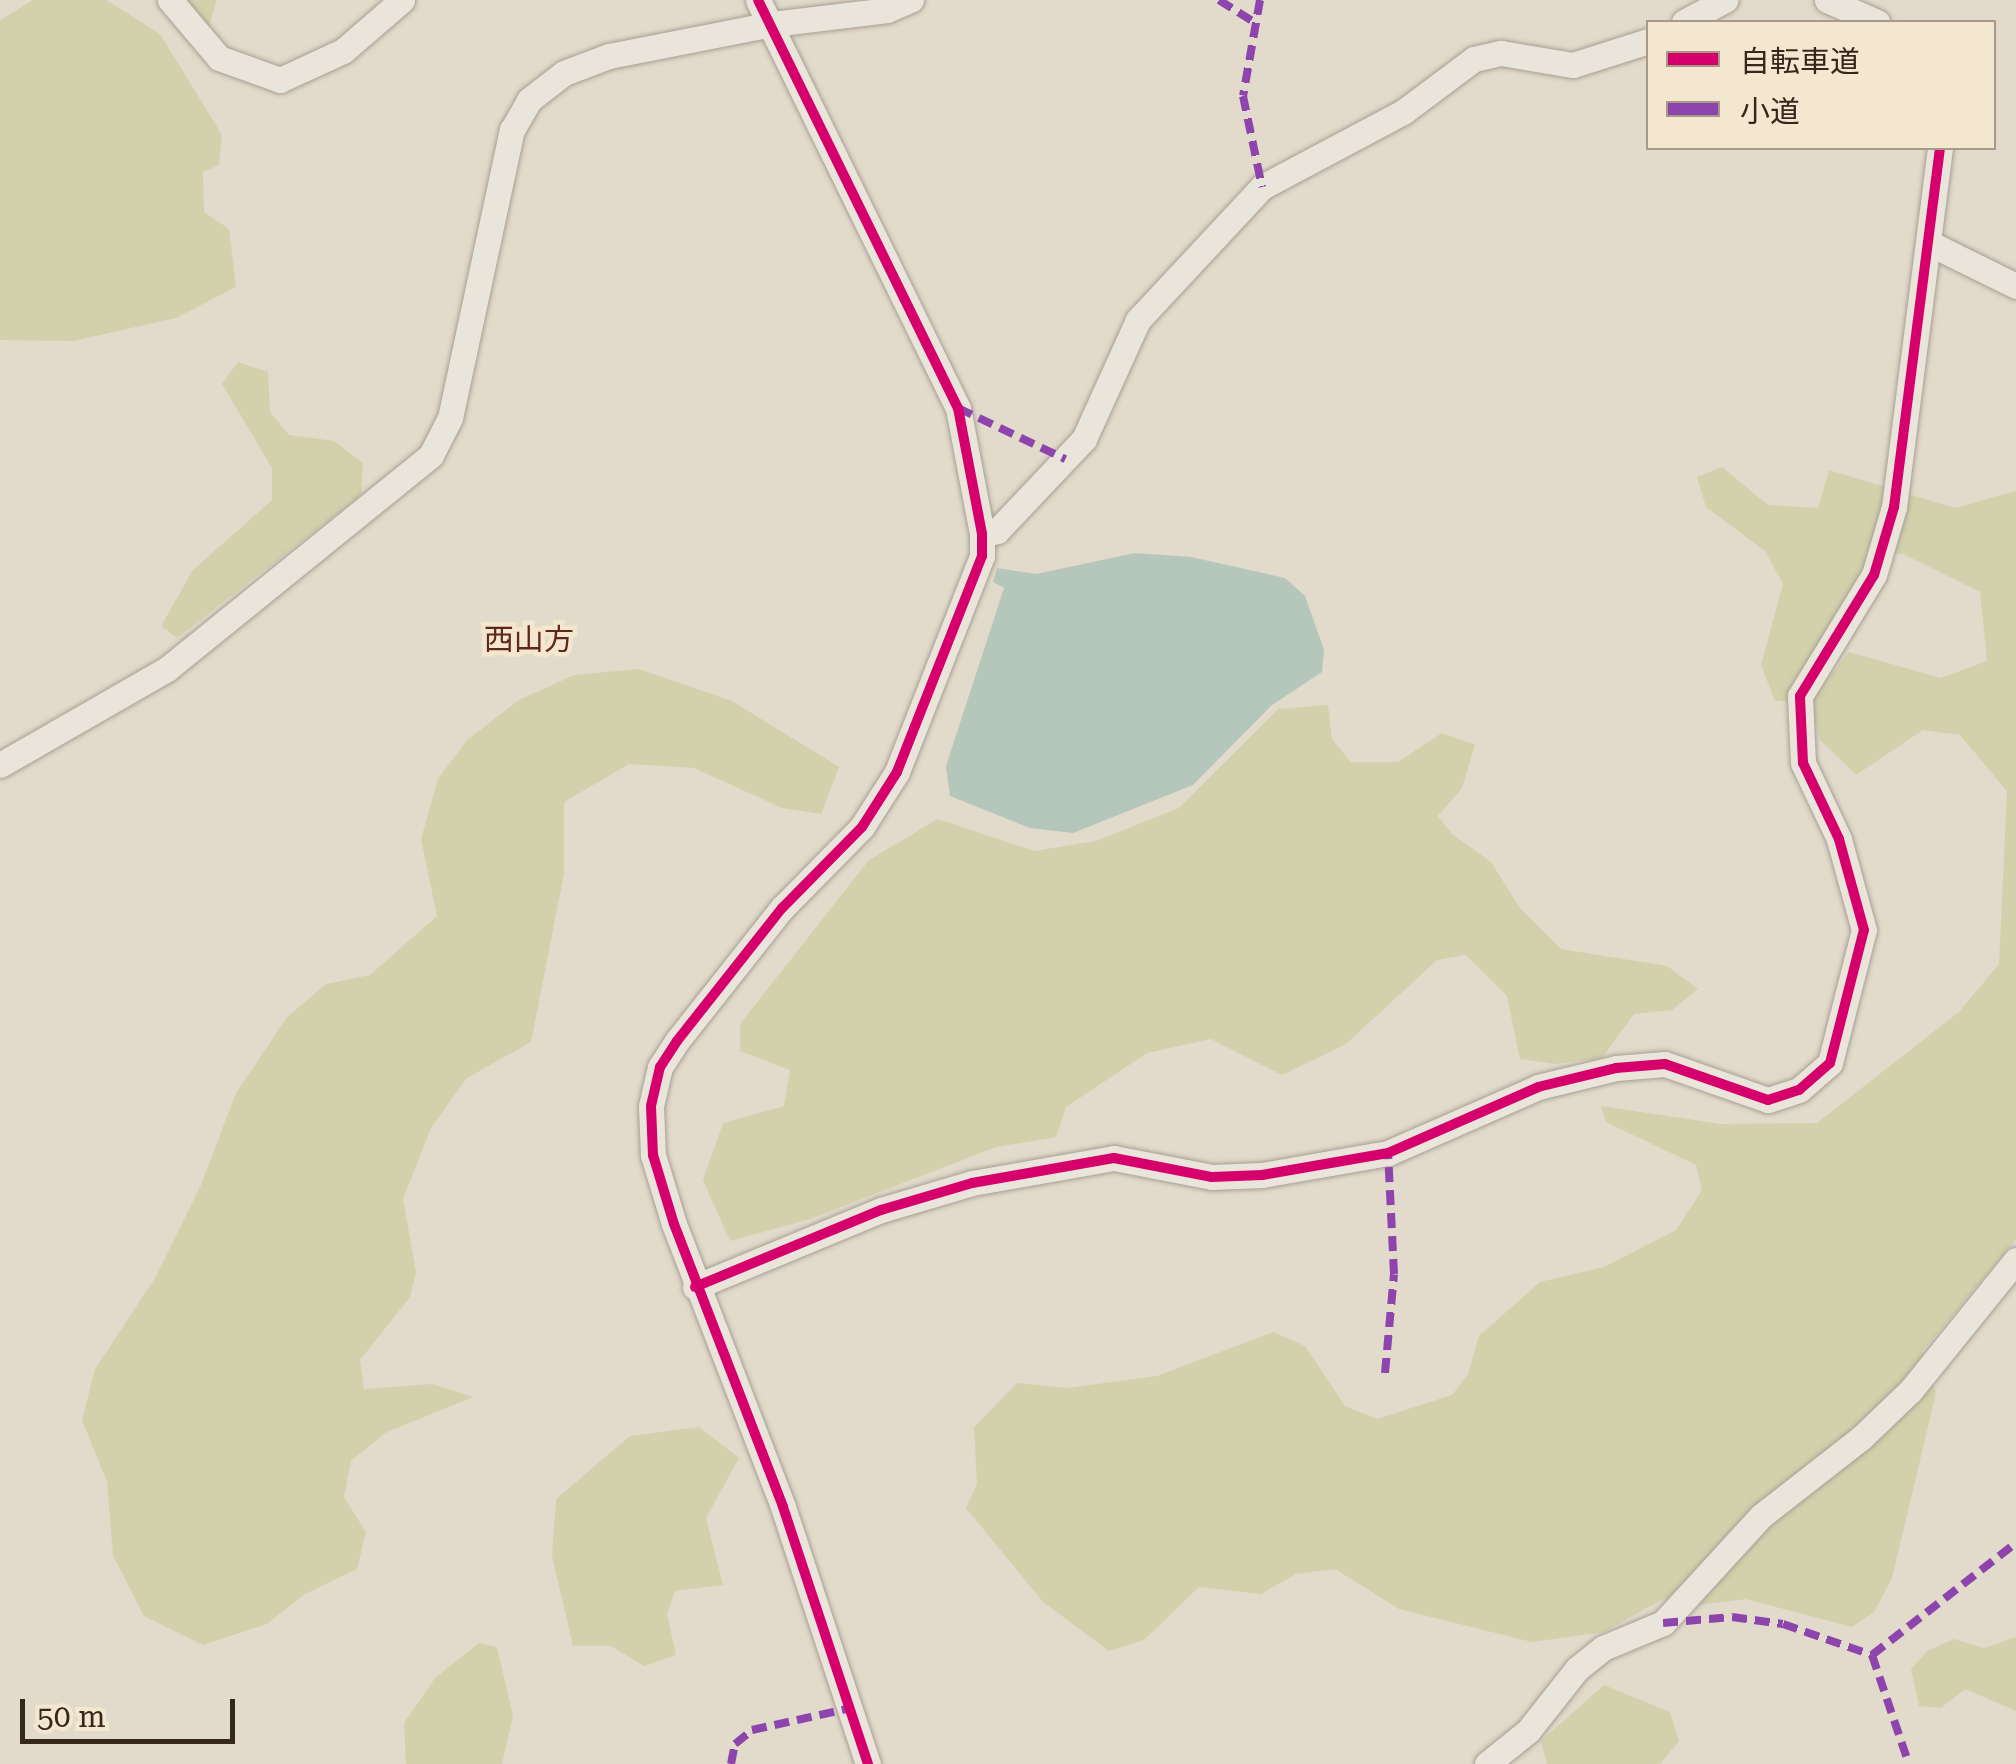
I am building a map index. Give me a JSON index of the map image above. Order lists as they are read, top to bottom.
{
  "districts": ["西山方"],
  "legend": ["自転車道", "小道"],
  "scale_bar": "50 m"
}
